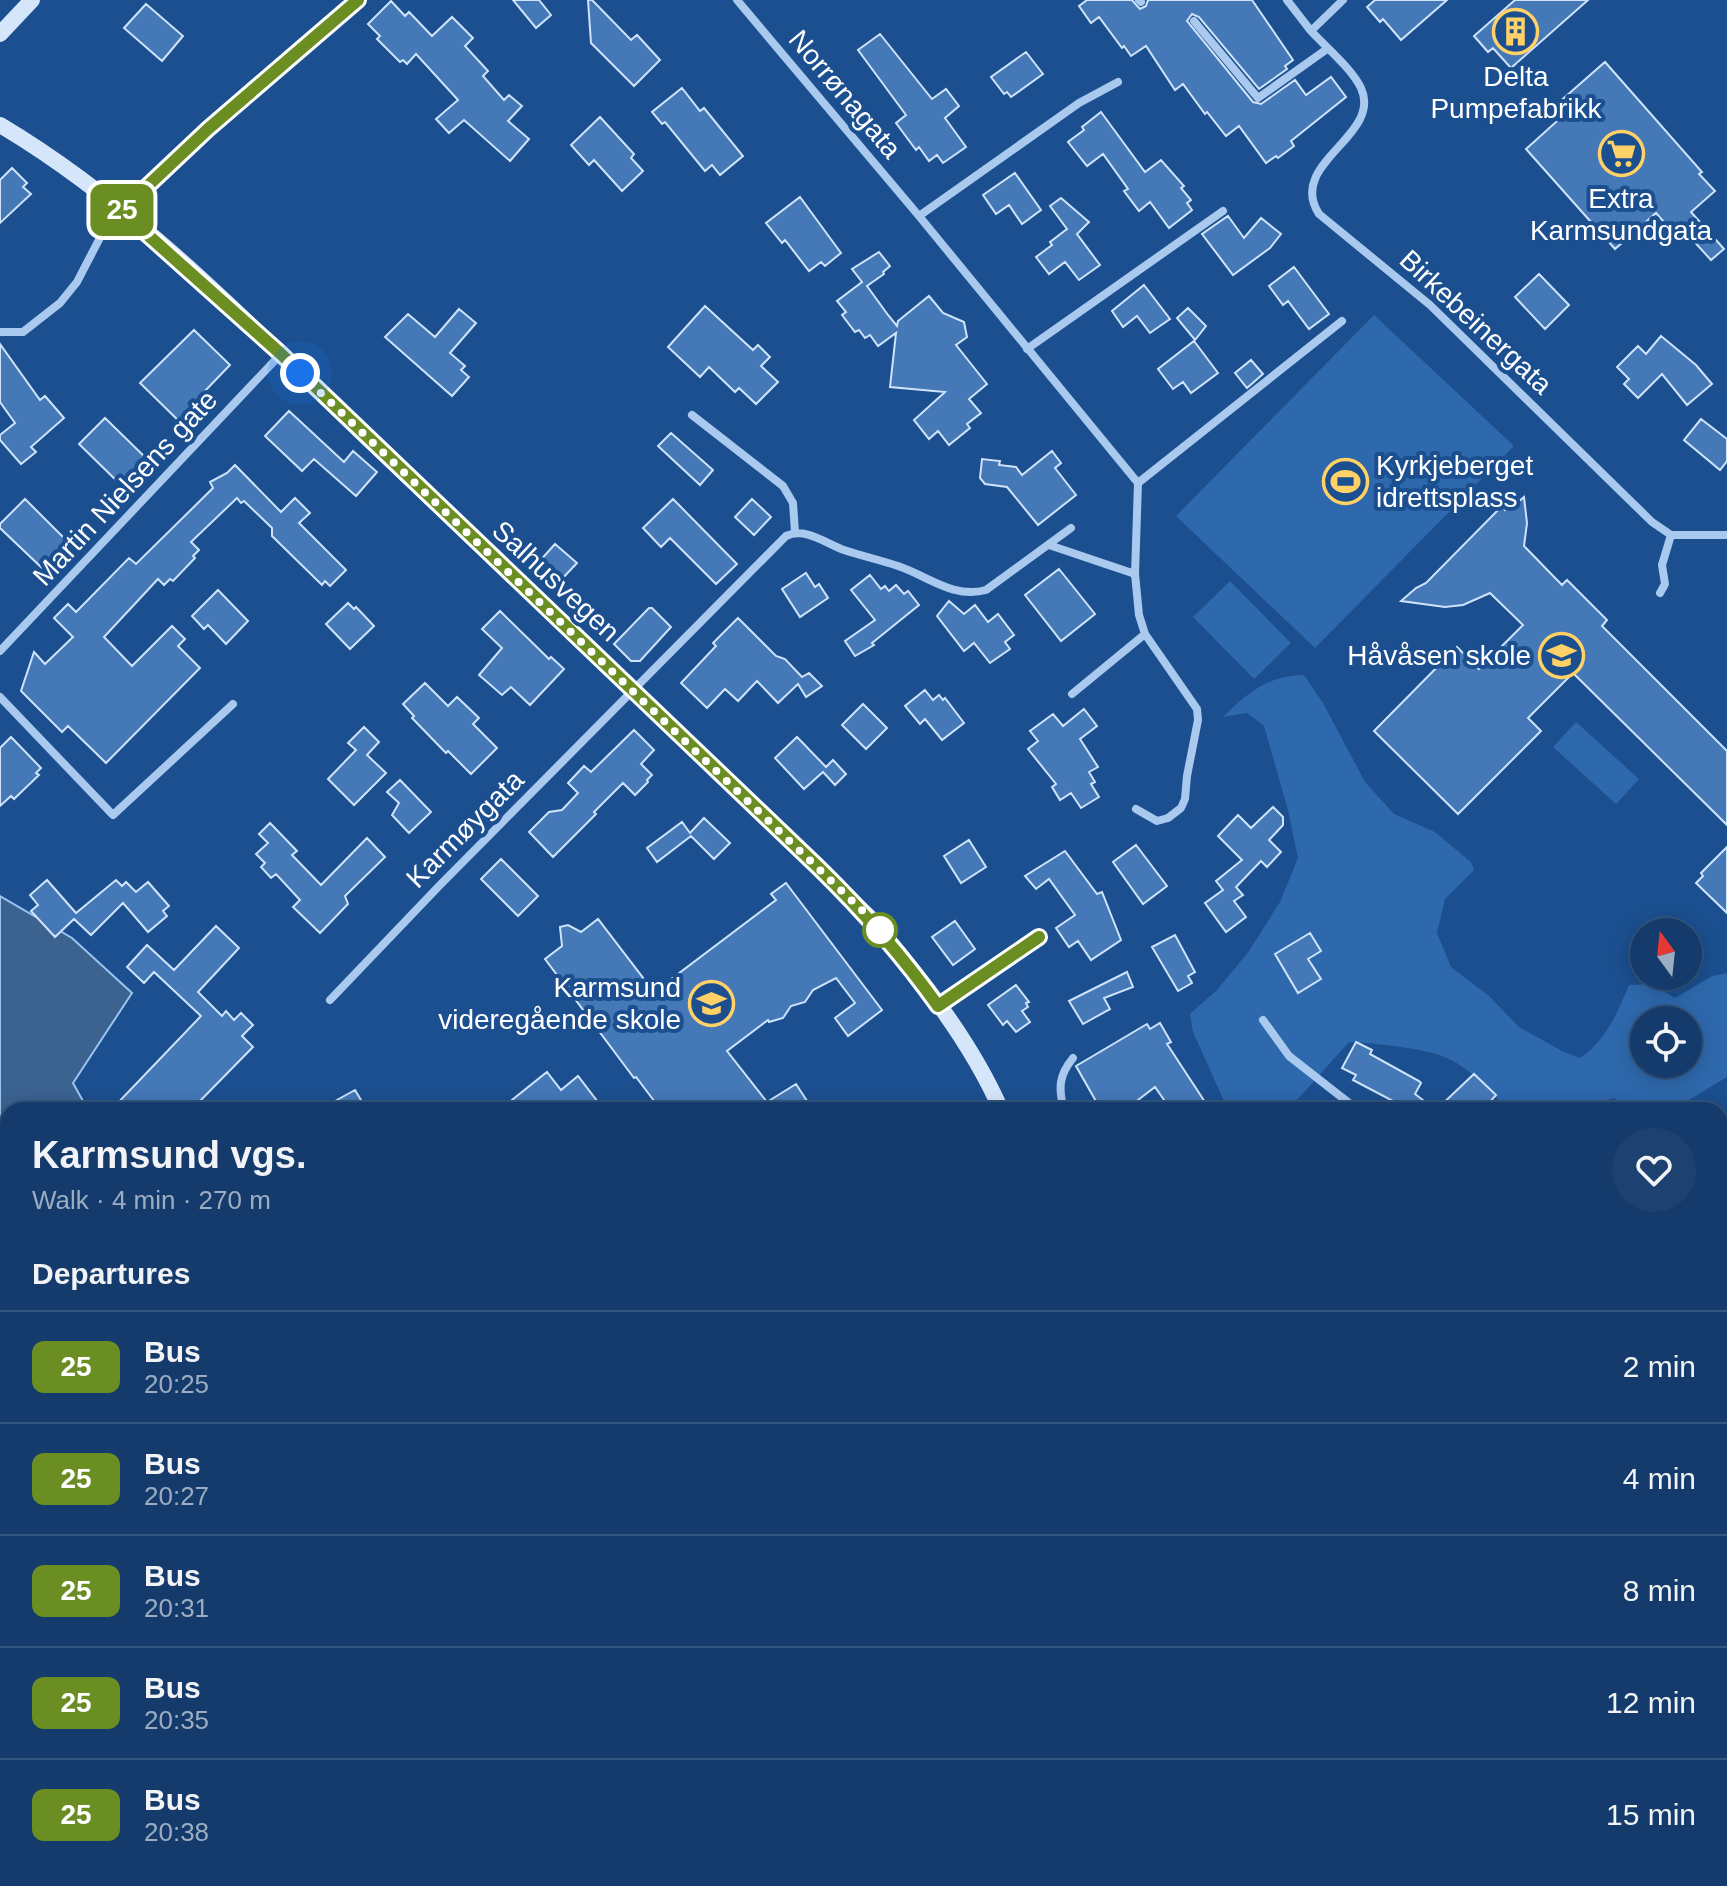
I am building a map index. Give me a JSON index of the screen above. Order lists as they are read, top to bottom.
{
  "streets": {
    "main road": ["Salhusvegen"],
    "street": [
      "Norrønagata",
      "Birkebeinergata",
      "Martin Nielsens gate",
      "Karmøygata"
    ]
  },
  "crossings": [
    ["Martin Nielsens gate", "Salhusvegen"],
    ["Salhusvegen", "Karmøygata"]
  ],
  "places": {
    "building": ["Delta Pumpefabrikk"],
    "supermarket": ["Extra Karmsundgata"],
    "sports": ["Kyrkjeberget idrettsplass"],
    "school or university": ["Håvåsen skole", "Karmsund videregående skole"]
  },
  "lines": ["bus line 25"],
  "north": "top",
  "page": {
    "on_map": "25",
    "heading": [
      ["Karmsund vgs.", "Walk · 4 min · 270 m"],
      "Departures"
    ],
    "list": [
      {
        "mark": "25",
        "name": "Bus",
        "note": "20:25",
        "value": "2 min"
      },
      {
        "mark": "25",
        "name": "Bus",
        "note": "20:27",
        "value": "4 min"
      },
      {
        "mark": "25",
        "name": "Bus",
        "note": "20:31",
        "value": "8 min"
      },
      {
        "mark": "25",
        "name": "Bus",
        "note": "20:35",
        "value": "12 min"
      },
      {
        "mark": "25",
        "name": "Bus",
        "note": "20:38",
        "value": "15 min"
      }
    ]
  }
}
